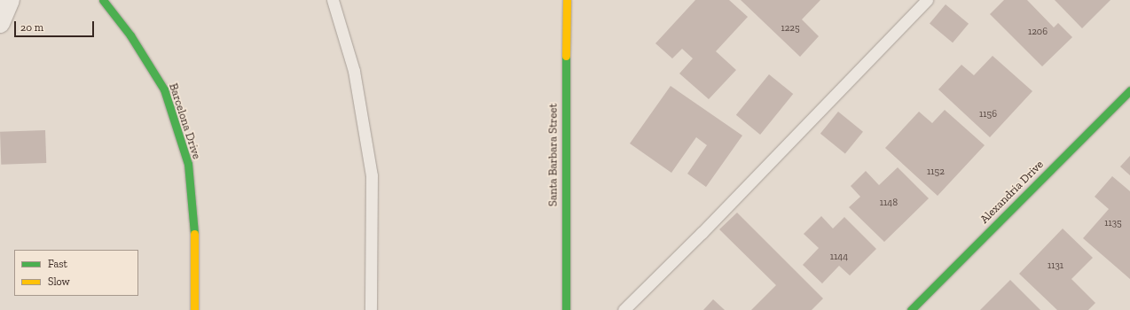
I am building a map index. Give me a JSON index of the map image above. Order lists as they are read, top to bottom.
{
  "streets": {
    "street": ["Barcelona Drive", "Santa Barbara Street", "Alexandria Drive"]
  },
  "house_numbers": [
    "1225",
    "1206",
    "1156",
    "1152",
    "1148",
    "1135",
    "1144",
    "1131"
  ],
  "legend": ["Fast", "Slow"],
  "scale_bar": "20 m"
}
